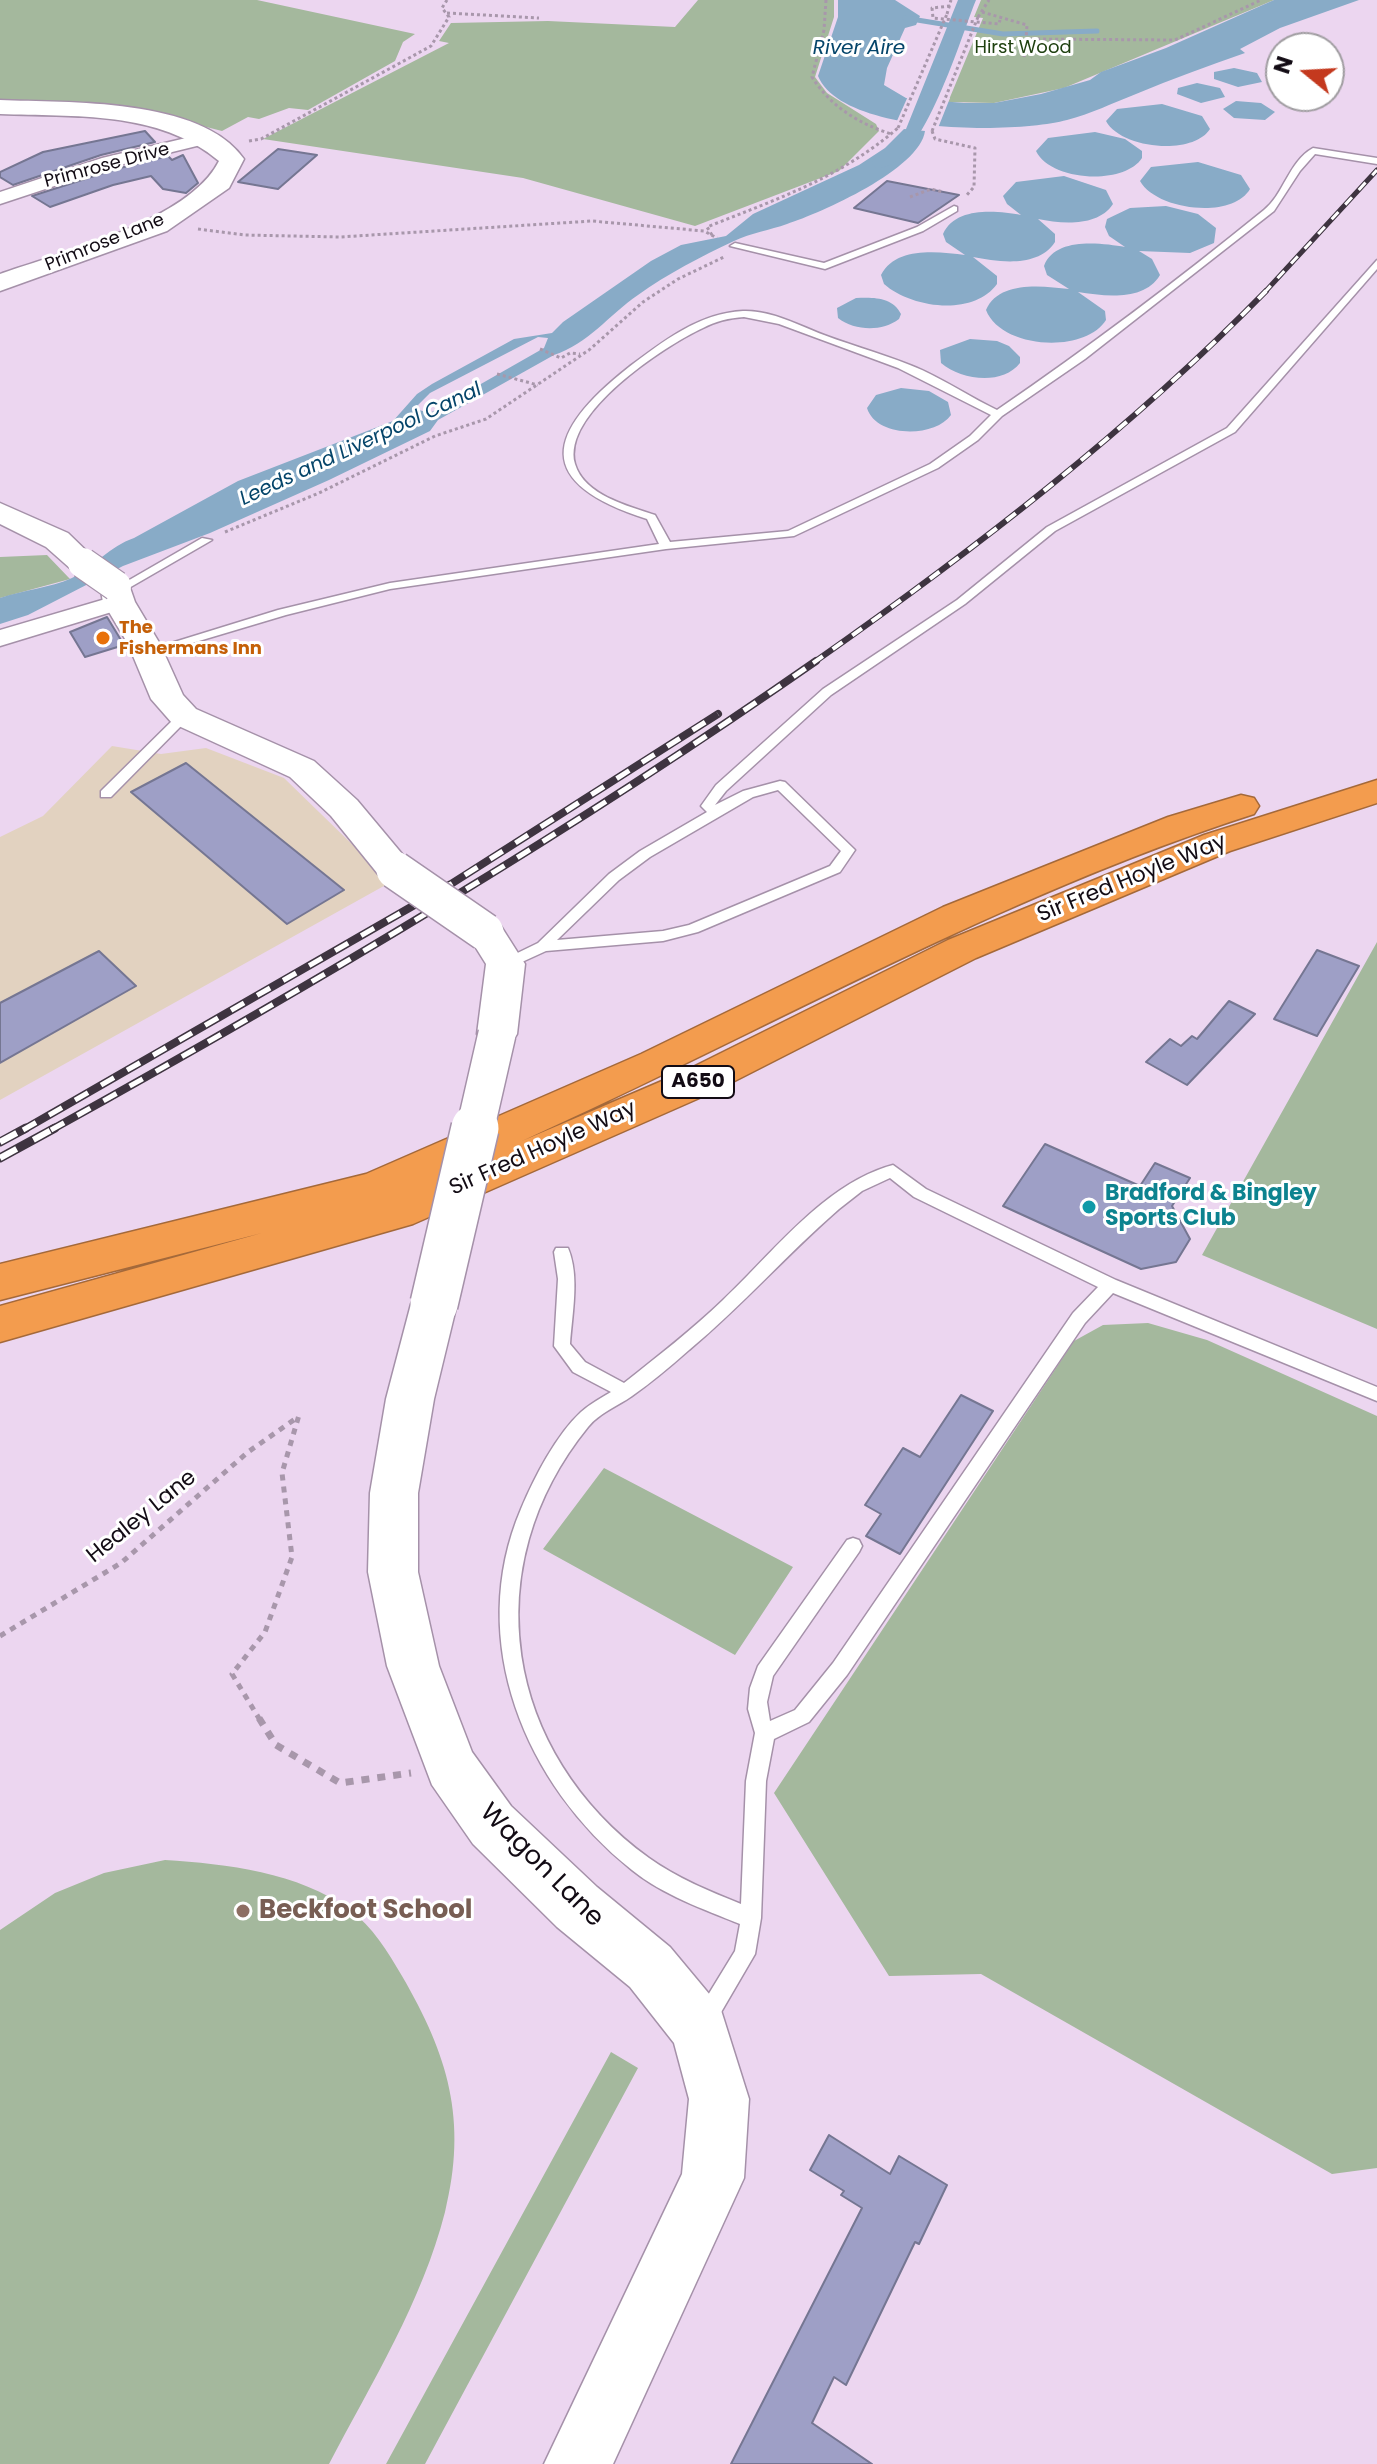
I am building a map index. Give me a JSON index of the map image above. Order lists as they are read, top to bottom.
{
  "streets": {
    "highway": ["Sir Fred Hoyle Way", "A650"],
    "street": ["Primrose Drive", "Primrose Lane", "Wagon Lane"],
    "path": ["Healey Lane"]
  },
  "crossings": [
    ["Primrose Drive", "Primrose Lane"],
    ["Healey Lane", "Wagon Lane"]
  ],
  "water": ["River Aire", "Leeds and Liverpool Canal"],
  "parks": ["Hirst Wood"],
  "places": ["The Fishermans Inn", "Bradford & Bingley Sports Club", "Beckfoot School"],
  "north": "left"
}
